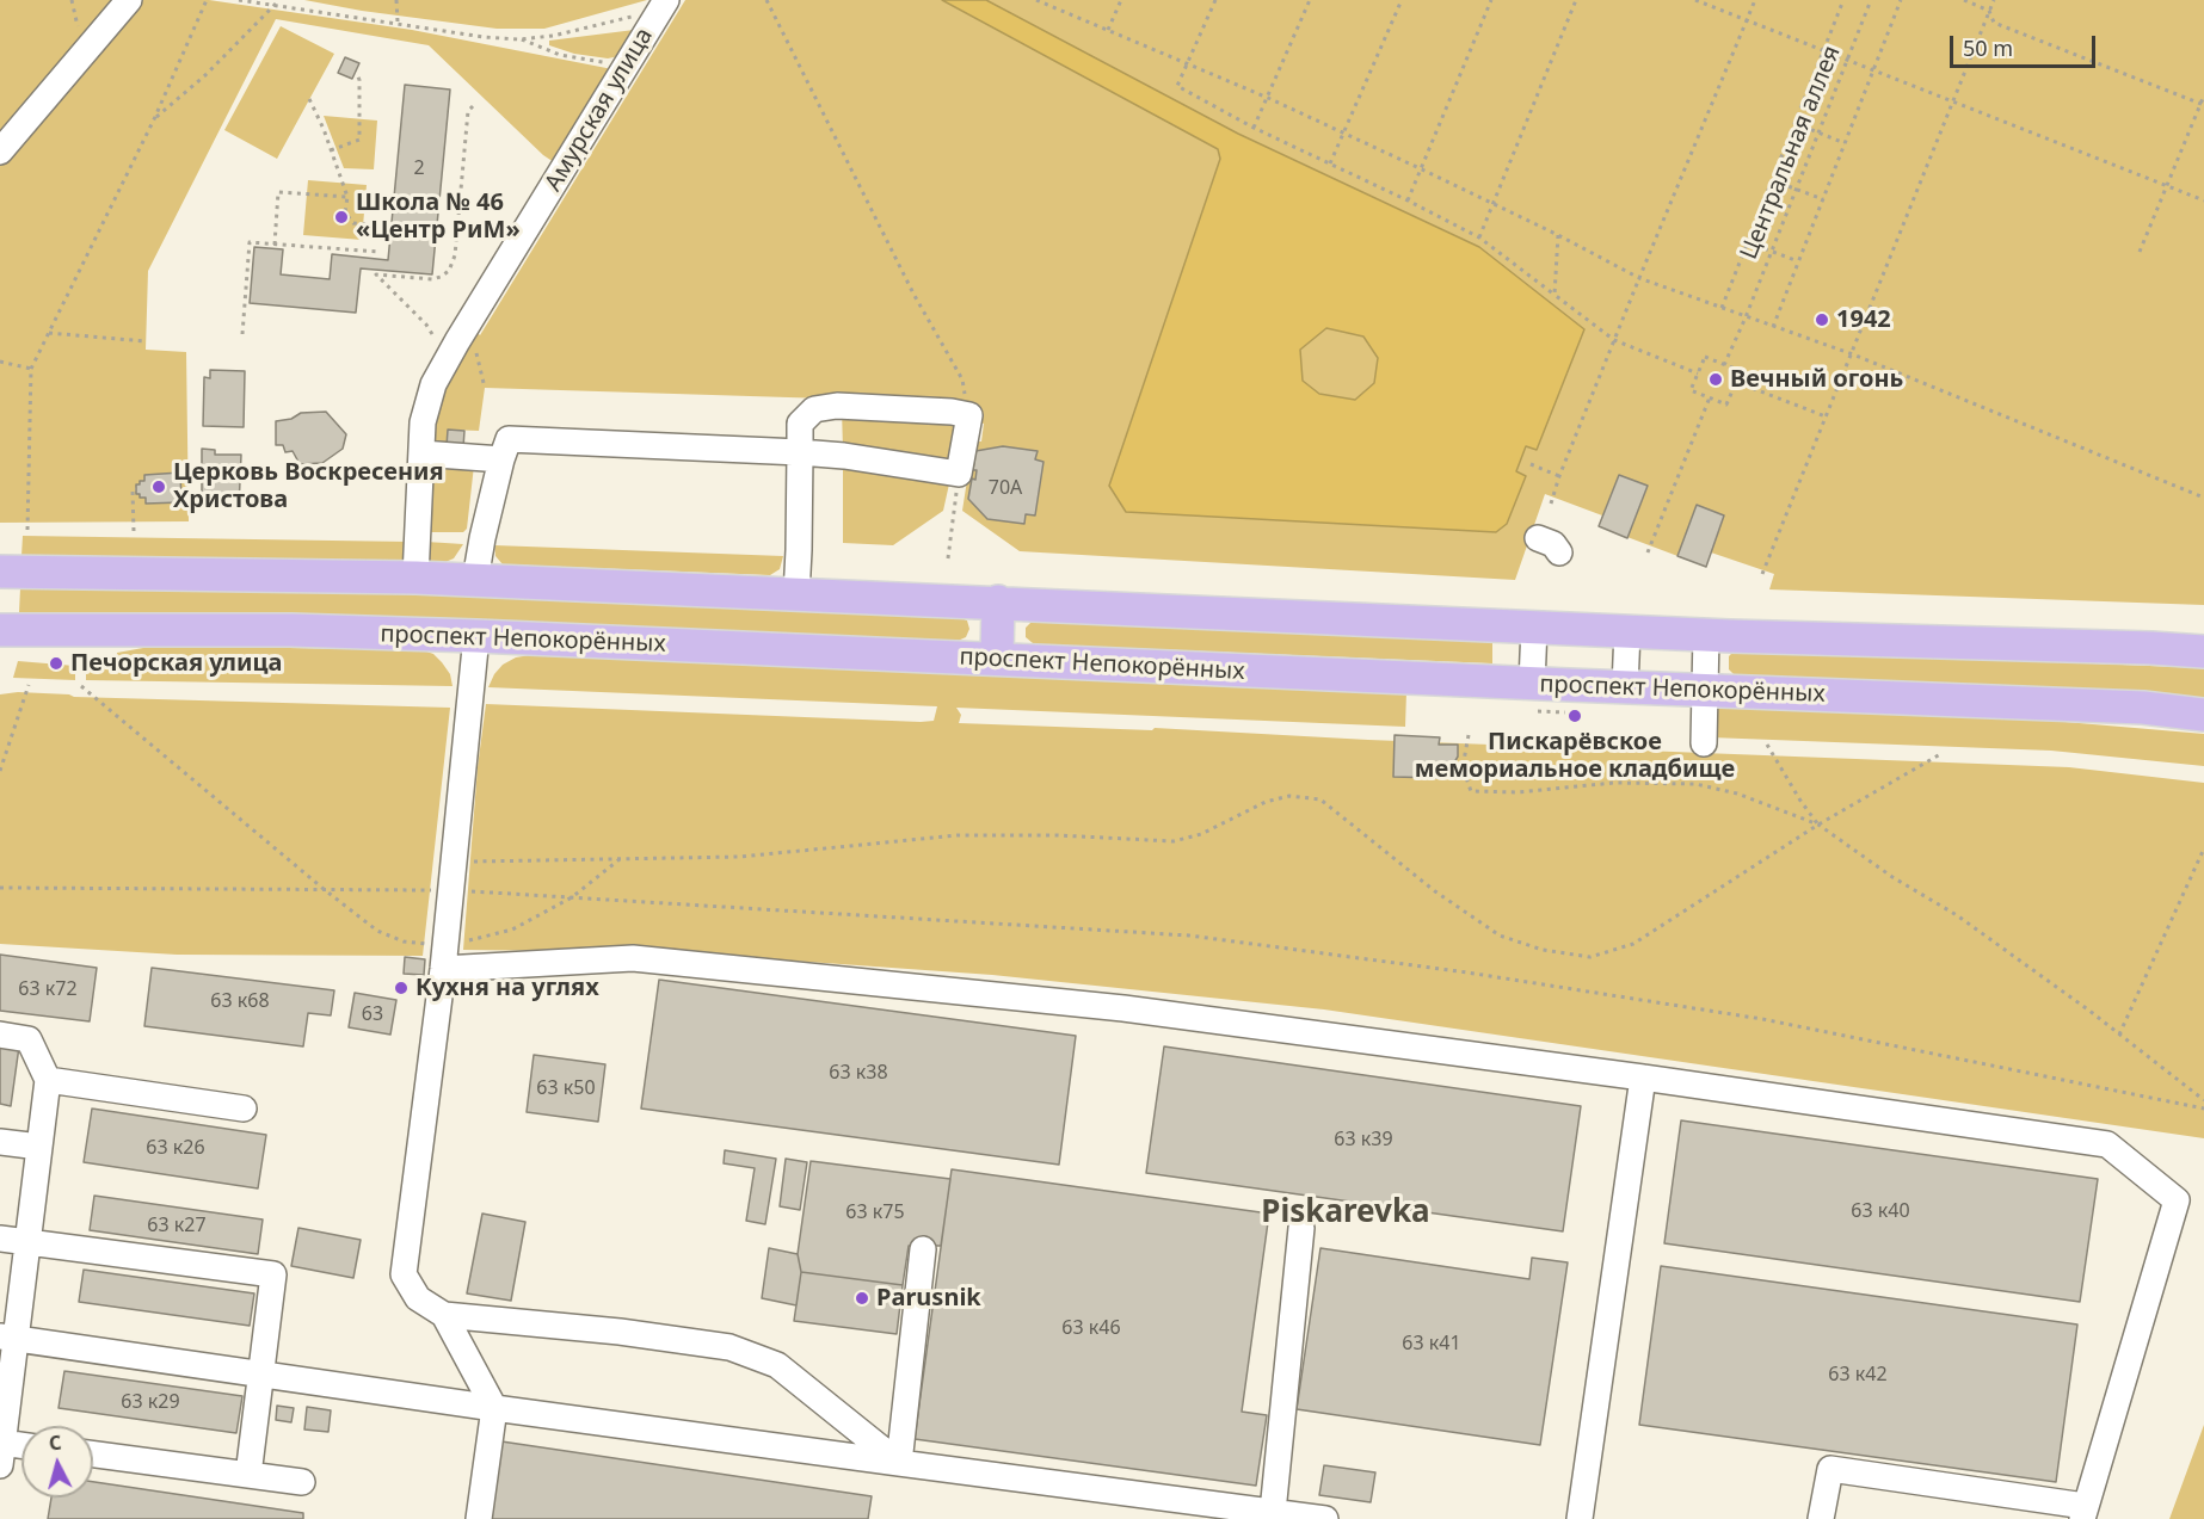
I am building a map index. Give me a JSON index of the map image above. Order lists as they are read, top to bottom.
{
  "streets": {
    "main road": ["проспект Непокорённых"],
    "street": ["Амурская улица"],
    "path": ["Центральная аллея"]
  },
  "districts": ["Piskarevka"],
  "places": [
    "Школа № 46 «Центр РиМ»",
    "1942",
    "Вечный огонь",
    "Церковь Воскресения Христова",
    "Печорская улица",
    "Пискарёвское мемориальное кладбище",
    "Кухня на углях",
    "Parusnik"
  ],
  "house_numbers": [
    "2",
    "70А",
    "63 к72",
    "63 к68",
    "63",
    "63 к38",
    "63 к50",
    "63 к39",
    "63 к26",
    "63 к40",
    "63 к75",
    "63 к27",
    "63 к46",
    "63 к41",
    "63 к42",
    "63 к29"
  ],
  "scale_bar": "50 m",
  "north": "top"
}
